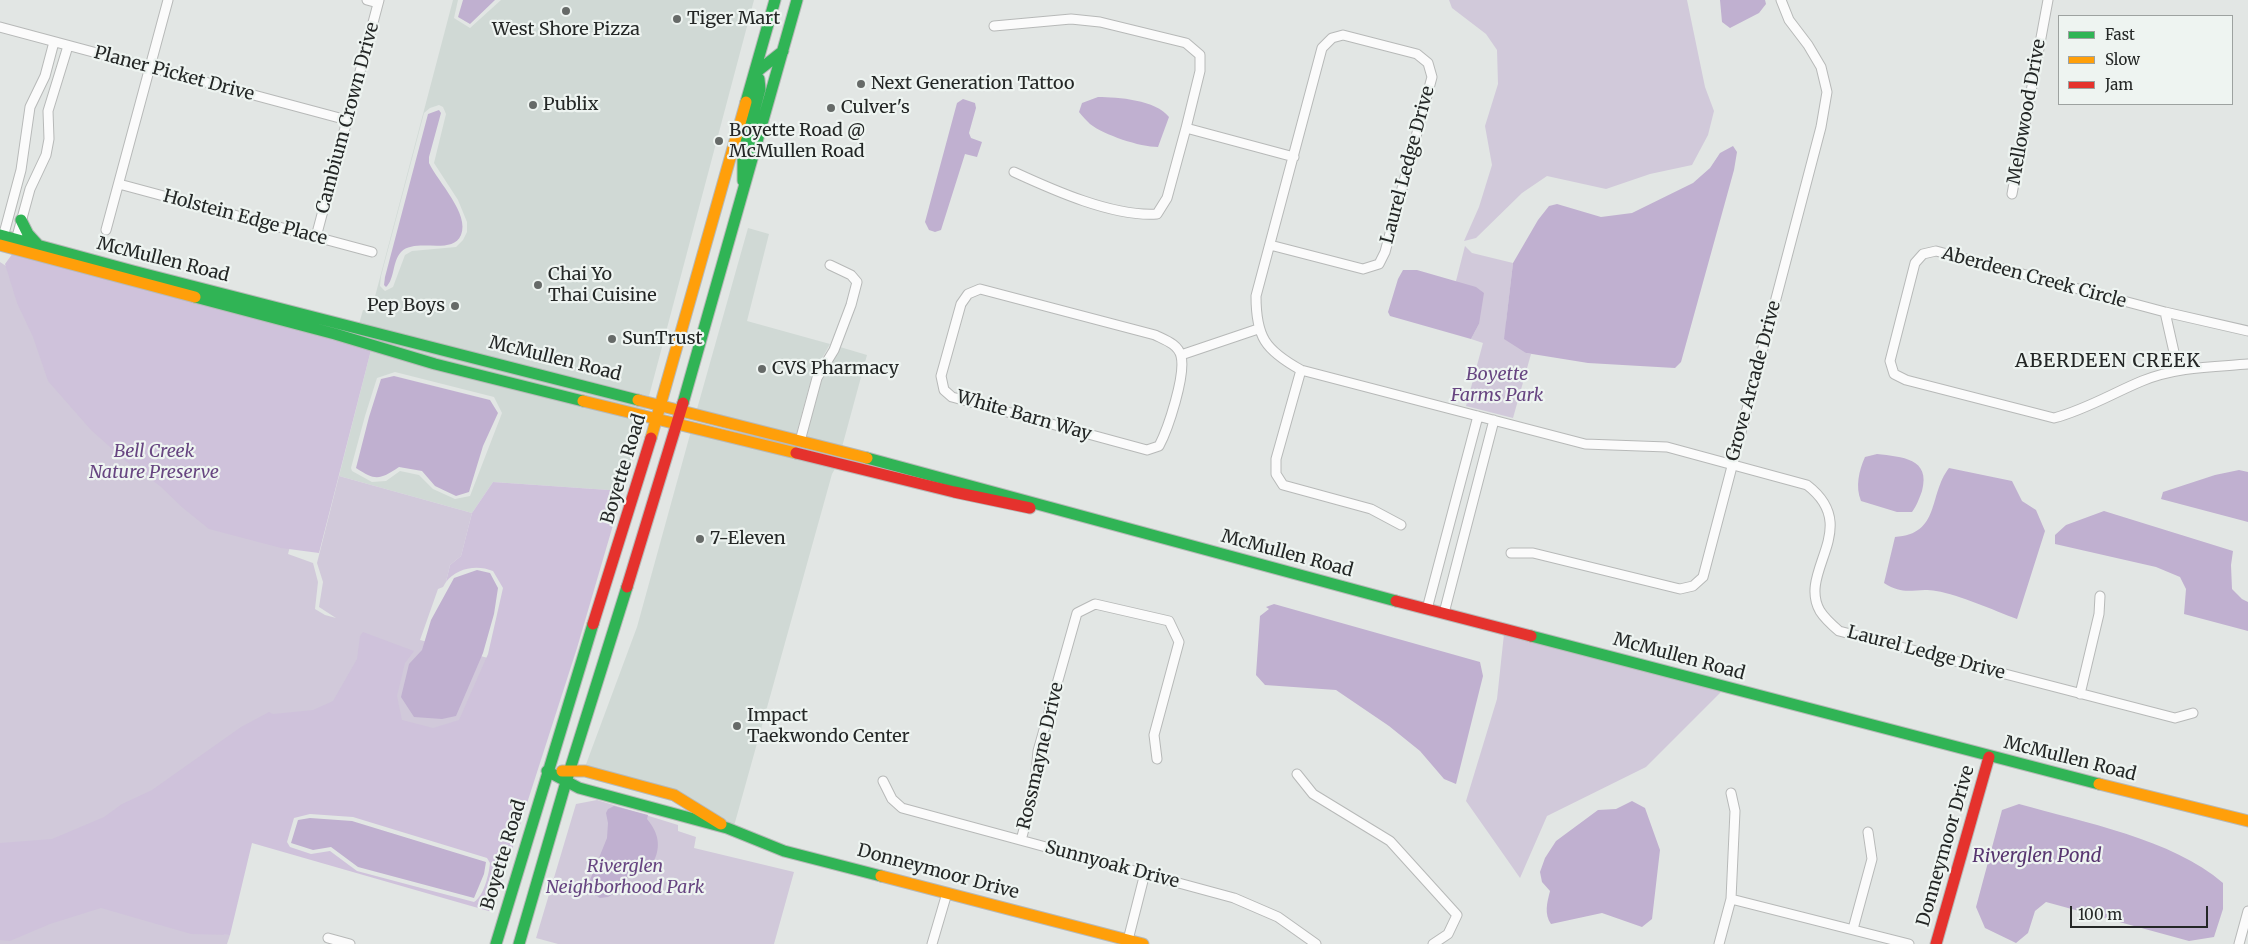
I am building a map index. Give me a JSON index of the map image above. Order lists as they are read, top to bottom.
{
  "streets": {
    "street": [
      "Planer Picket Drive",
      "Mellowood Drive",
      "Cambium Crown Drive",
      "Laurel Ledge Drive",
      "Holstein Edge Place",
      "McMullen Road",
      "Aberdeen Creek Circle",
      "Grove Arcade Drive",
      "White Barn Way",
      "Boyette Road",
      "Rossmayne Drive",
      "Donneymoor Drive",
      "Sunnyoak Drive"
    ]
  },
  "crossings": [
    ["Planer Picket Drive", "Cambium Crown Drive"],
    ["Cambium Crown Drive", "Holstein Edge Place"],
    ["Laurel Ledge Drive", "Grove Arcade Drive"],
    ["McMullen Road", "Boyette Road"],
    ["McMullen Road", "Donneymoor Drive"],
    ["Boyette Road", "Donneymoor Drive"],
    ["Rossmayne Drive", "Sunnyoak Drive"]
  ],
  "districts": ["ABERDEEN CREEK"],
  "water": ["Riverglen Pond"],
  "parks": ["Boyette Farms Park", "Bell Creek Nature Preserve", "Riverglen Neighborhood Park"],
  "places": [
    "West Shore Pizza",
    "Tiger Mart",
    "Next Generation Tattoo",
    "Publix",
    "Culver's",
    "Boyette Road @ McMullen Road",
    "Chai Yo Thai Cuisine",
    "Pep Boys",
    "SunTrust",
    "CVS Pharmacy",
    "7-Eleven",
    "Impact Taekwondo Center"
  ],
  "legend": ["Fast", "Slow", "Jam"],
  "scale_bar": "100 m"
}
